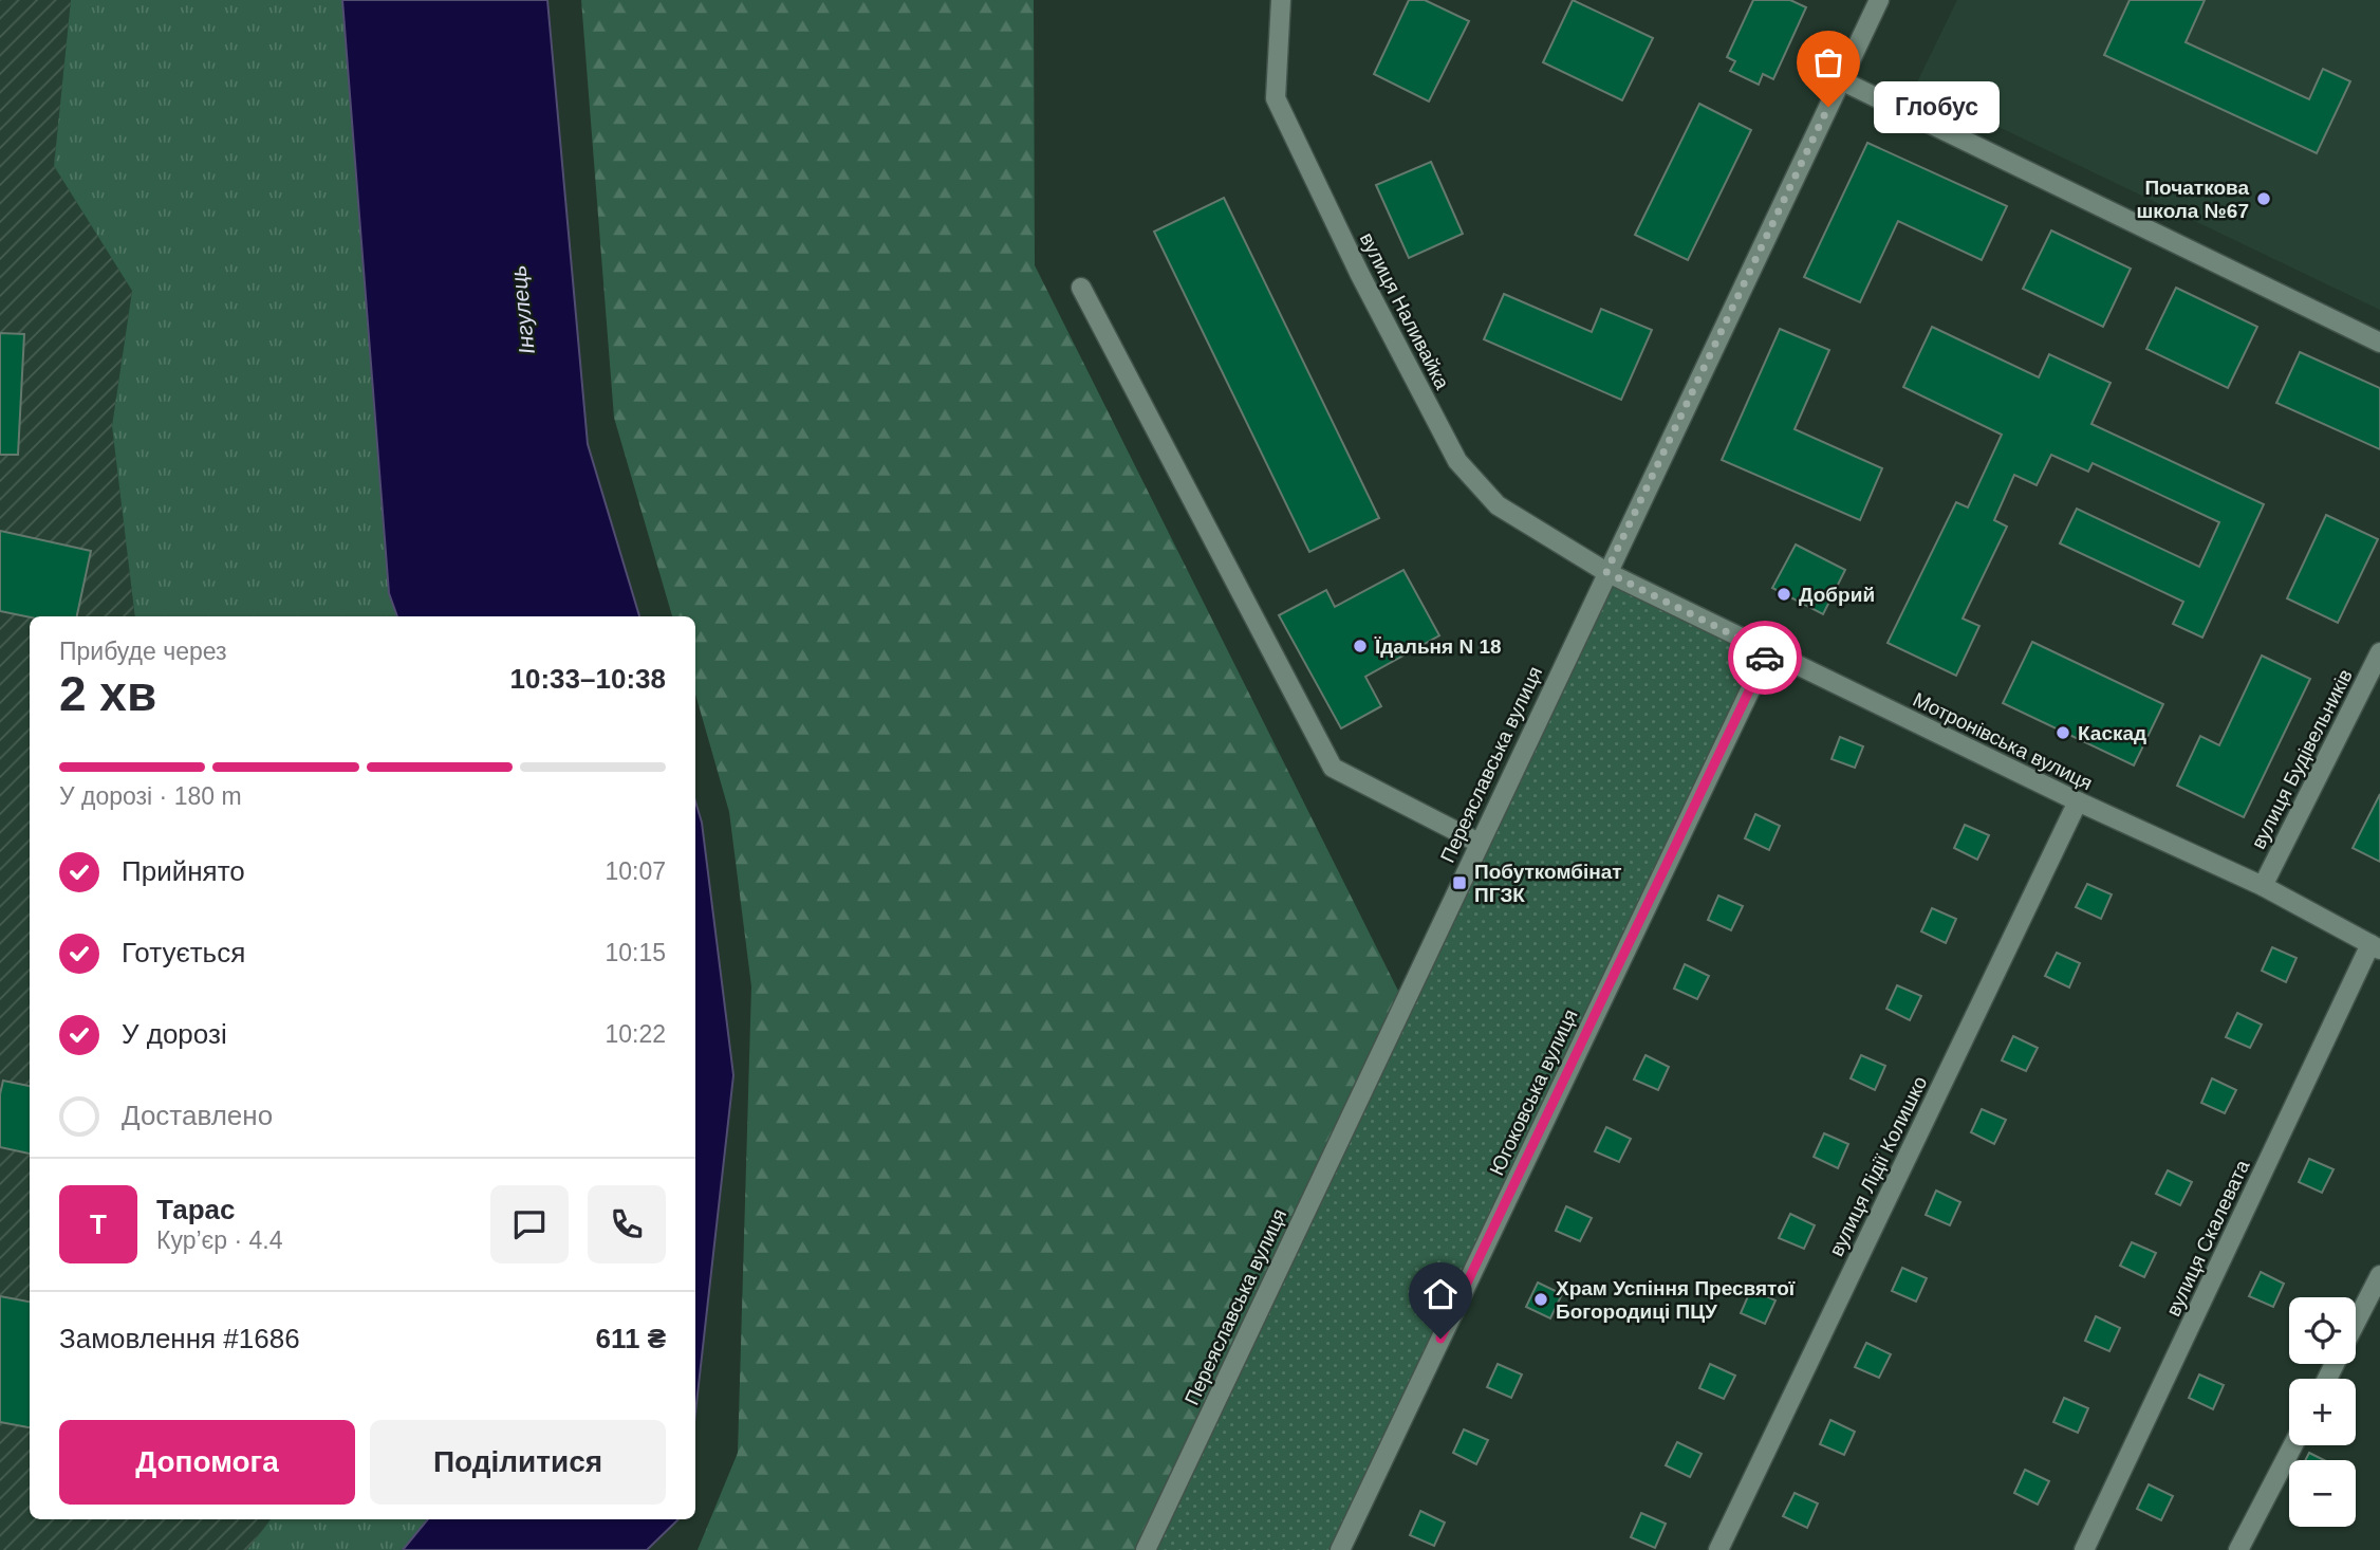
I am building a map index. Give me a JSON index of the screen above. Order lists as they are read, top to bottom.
{
  "streets": {
    "street": [
      "вулиця Наливайка",
      "Мотронівська вулиця",
      "вулиця Будівельників",
      "Переяславська вулиця",
      "Югоковська вулиця",
      "вулиця Лідії Колишко",
      "вулиця Скалевата"
    ]
  },
  "crossings": [
    ["вулиця Наливайка", "Мотронівська вулиця"],
    ["вулиця Наливайка", "Переяславська вулиця"],
    ["Мотронівська вулиця", "вулиця Будівельників"],
    ["Мотронівська вулиця", "Переяславська вулиця"],
    ["Мотронівська вулиця", "Югоковська вулиця"],
    ["Мотронівська вулиця", "вулиця Лідії Колишко"],
    ["Мотронівська вулиця", "вулиця Скалевата"]
  ],
  "water": ["Інгулець"],
  "places": {
    "other": [
      "Глобус",
      "Початкова школа №67",
      "Добрий",
      "Їдальня N 18",
      "Каскад",
      "Храм Успіння Пресвятої Богородиці ПЦУ"
    ],
    "transit": ["Побуткомбінат ПГЗК"]
  },
  "page": {
    "bubble": "Глобус",
    "heading": ["2 хв", "Прибуде через", "10:33–10:38"],
    "panel": [
      "Тарас",
      "Кур’єр · 4.4",
      "Замовлення #1686",
      "611 ₴"
    ],
    "bar": "У дорозі · 180 m",
    "list": [
      ["Прийнято", "10:07"],
      ["Готується", "10:15"],
      ["У дорозі", "10:22"],
      "Доставлено"
    ],
    "round": "Т",
    "map_buttons": ["+", "−"],
    "buttons": ["Допомога", "Поділитися"]
  }
}
